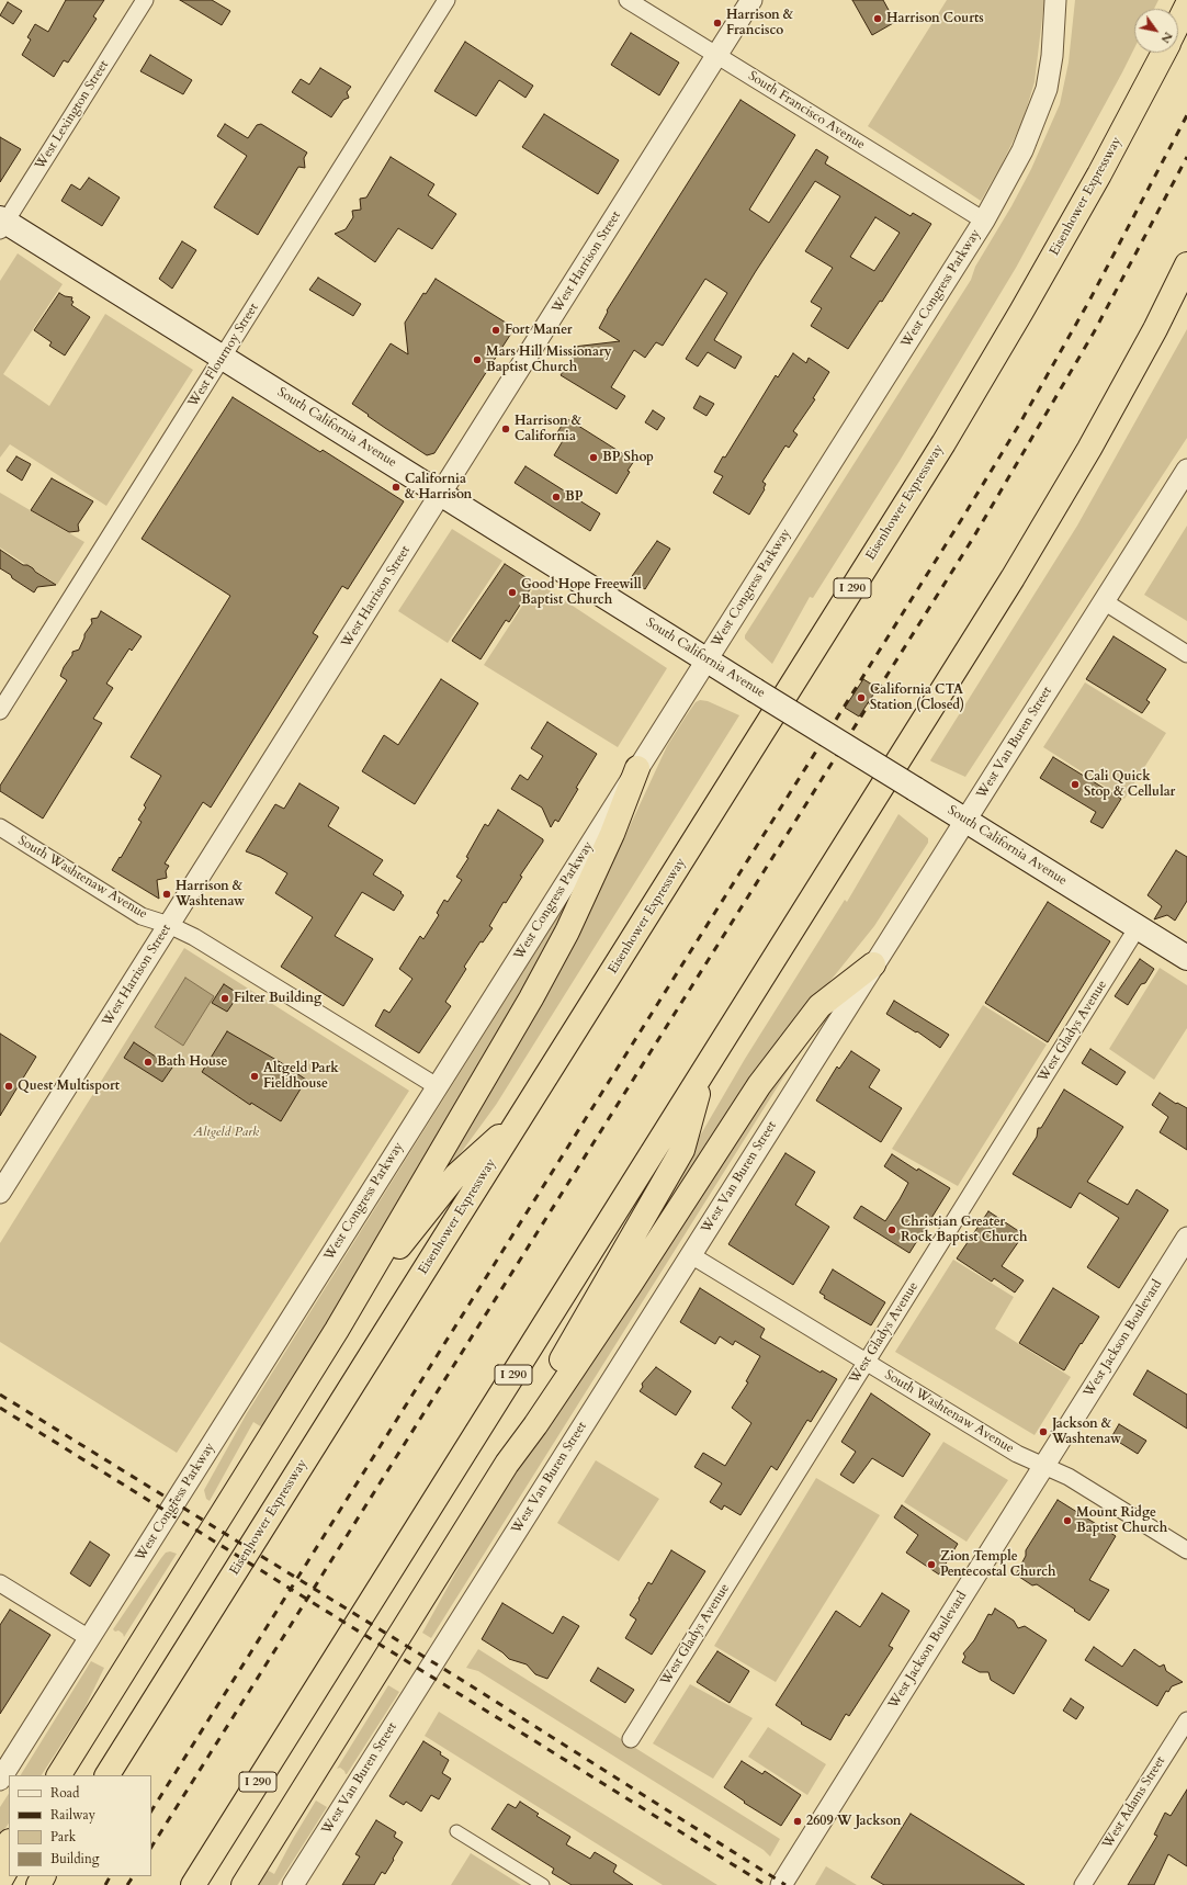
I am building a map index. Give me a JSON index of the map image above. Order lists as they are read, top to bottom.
{
  "streets": {
    "highway": ["Eisenhower Expressway", "I 290"],
    "main road": ["South California Avenue"],
    "street": [
      "South Francisco Avenue",
      "West Lexington Street",
      "West Harrison Street",
      "West Congress Parkway",
      "West Flournoy Street",
      "West Van Buren Street",
      "South Washtenaw Avenue",
      "West Gladys Avenue",
      "West Jackson Boulevard",
      "West Adams Street"
    ]
  },
  "crossings": [
    ["South Francisco Avenue", "West Harrison Street"],
    ["South Francisco Avenue", "West Congress Parkway"],
    ["West Lexington Street", "South California Avenue"],
    ["West Harrison Street", "South California Avenue"],
    ["West Harrison Street", "South Washtenaw Avenue"],
    ["West Congress Parkway", "South California Avenue"],
    ["West Congress Parkway", "South Washtenaw Avenue"],
    ["West Flournoy Street", "South California Avenue"],
    ["South California Avenue", "West Van Buren Street"],
    ["South California Avenue", "West Gladys Avenue"],
    ["West Van Buren Street", "South Washtenaw Avenue"],
    ["South Washtenaw Avenue", "West Gladys Avenue"],
    ["South Washtenaw Avenue", "West Jackson Boulevard"]
  ],
  "parks": ["Altgeld Park"],
  "places": [
    "Harrison Courts",
    "Harrison & Francisco",
    "Fort Maner",
    "Mars Hill Missionary Baptist Church",
    "Harrison & California",
    "BP Shop",
    "California & Harrison",
    "BP",
    "Good Hope Freewill Baptist Church",
    "California CTA Station (Closed)",
    "Cali Quick Stop & Cellular",
    "Harrison & Washtenaw",
    "Filter Building",
    "Bath House",
    "Altgeld Park Fieldhouse",
    "Quest Multisport",
    "Christian Greater Rock Baptist Church",
    "Jackson & Washtenaw",
    "Mount Ridge Baptist Church",
    "Zion Temple Pentecostal Church",
    "2609 W Jackson"
  ],
  "legend": [
    "Road",
    "Railway",
    "Park",
    "Building"
  ],
  "north": "bottom right"
}
